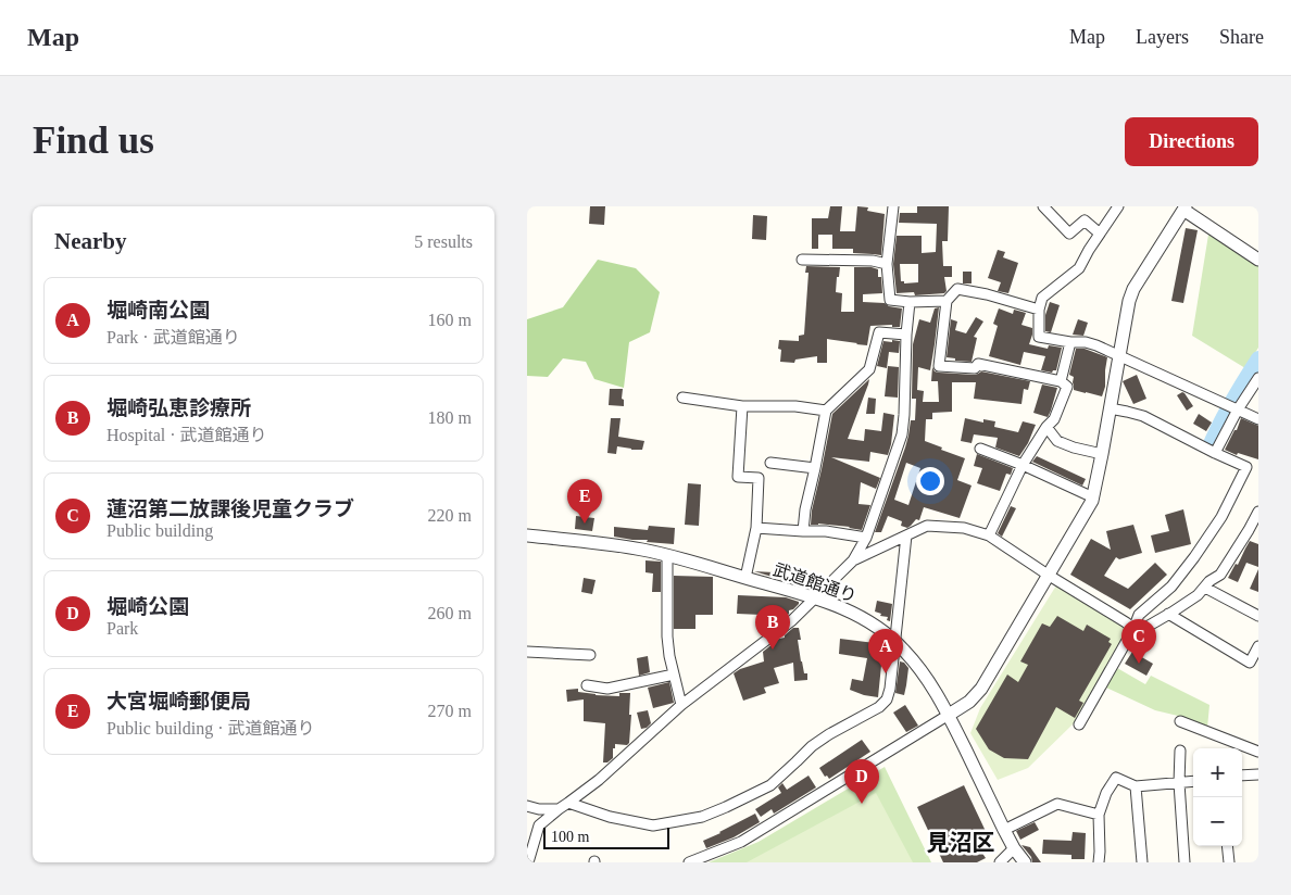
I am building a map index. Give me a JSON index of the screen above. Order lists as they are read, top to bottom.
{
  "streets": {
    "street": ["武道館通り"]
  },
  "districts": ["見沼区"],
  "scale_bar": "100 m",
  "page": {
    "header": "Map",
    "nav": ["Map", "Layers", "Share"],
    "buttons": "Directions",
    "title": "Find us",
    "heading": ["Nearby", "5 results"],
    "list": [
      {
        "mark": "A",
        "name": "堀崎南公園",
        "note": "Park · 武道館通り",
        "value": "160 m"
      },
      {
        "mark": "B",
        "name": "堀崎弘恵診療所",
        "note": "Hospital · 武道館通り",
        "value": "180 m"
      },
      {
        "mark": "C",
        "name": "蓮沼第二放課後児童クラブ",
        "note": "Public building",
        "value": "220 m"
      },
      {
        "mark": "D",
        "name": "堀崎公園",
        "note": "Park",
        "value": "260 m"
      },
      {
        "mark": "E",
        "name": "大宮堀崎郵便局",
        "note": "Public building · 武道館通り",
        "value": "270 m"
      }
    ],
    "pins": [
      "E",
      "B",
      "C",
      "A",
      "D"
    ],
    "map_buttons": ["+", "−"],
    "scale": "100 m"
  }
}
